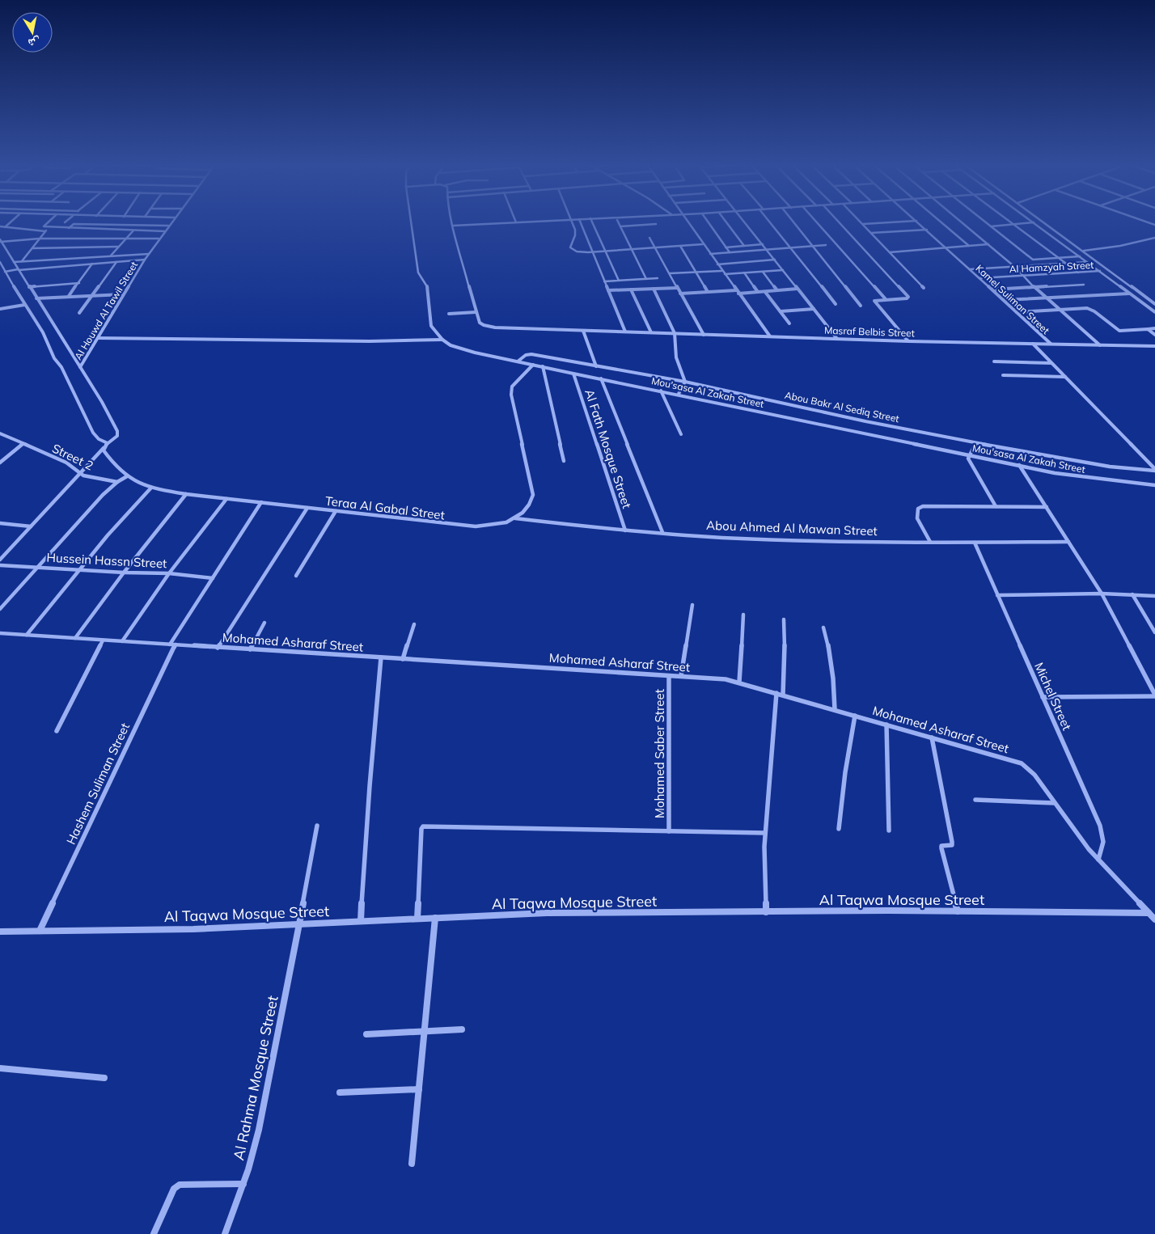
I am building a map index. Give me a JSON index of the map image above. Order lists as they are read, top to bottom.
{
  "streets": {
    "street": [
      "Al Hamzyah Street",
      "Kamel Suliman Street",
      "Al Houwd Al Tawil Street",
      "Masraf Belbis Street",
      "Mou'sasa Al Zakah Street",
      "Abou Bakr Al Sediq Street",
      "Al Fath Mosque Street",
      "Street 2",
      "Teraa Al Gabal Street",
      "Abou Ahmed Al Mawan Street",
      "Hussein Hassn Street",
      "Mohamed Asharaf Street",
      "Michel Street",
      "Mohamed Saber Street",
      "Hashem Suliman Street",
      "Al Taqwa Mosque Street",
      "Al Rahma Mosque Street"
    ]
  },
  "crossings": [
    ["Al Hamzyah Street", "Kamel Suliman Street"],
    ["Kamel Suliman Street", "Masraf Belbis Street"],
    ["Mou'sasa Al Zakah Street", "Abou Bakr Al Sediq Street"],
    ["Mou'sasa Al Zakah Street", "Al Fath Mosque Street"],
    ["Mou'sasa Al Zakah Street", "Teraa Al Gabal Street"],
    ["Al Fath Mosque Street", "Abou Ahmed Al Mawan Street"],
    ["Teraa Al Gabal Street", "Abou Ahmed Al Mawan Street"],
    ["Teraa Al Gabal Street", "Hashem Suliman Street"],
    ["Abou Ahmed Al Mawan Street", "Michel Street"],
    ["Hussein Hassn Street", "Hashem Suliman Street"],
    ["Mohamed Asharaf Street", "Michel Street"],
    ["Mohamed Asharaf Street", "Mohamed Saber Street"],
    ["Mohamed Asharaf Street", "Hashem Suliman Street"],
    ["Mohamed Asharaf Street", "Al Taqwa Mosque Street"],
    ["Hashem Suliman Street", "Al Taqwa Mosque Street"],
    ["Al Taqwa Mosque Street", "Al Rahma Mosque Street"]
  ],
  "north": "bottom"
}
